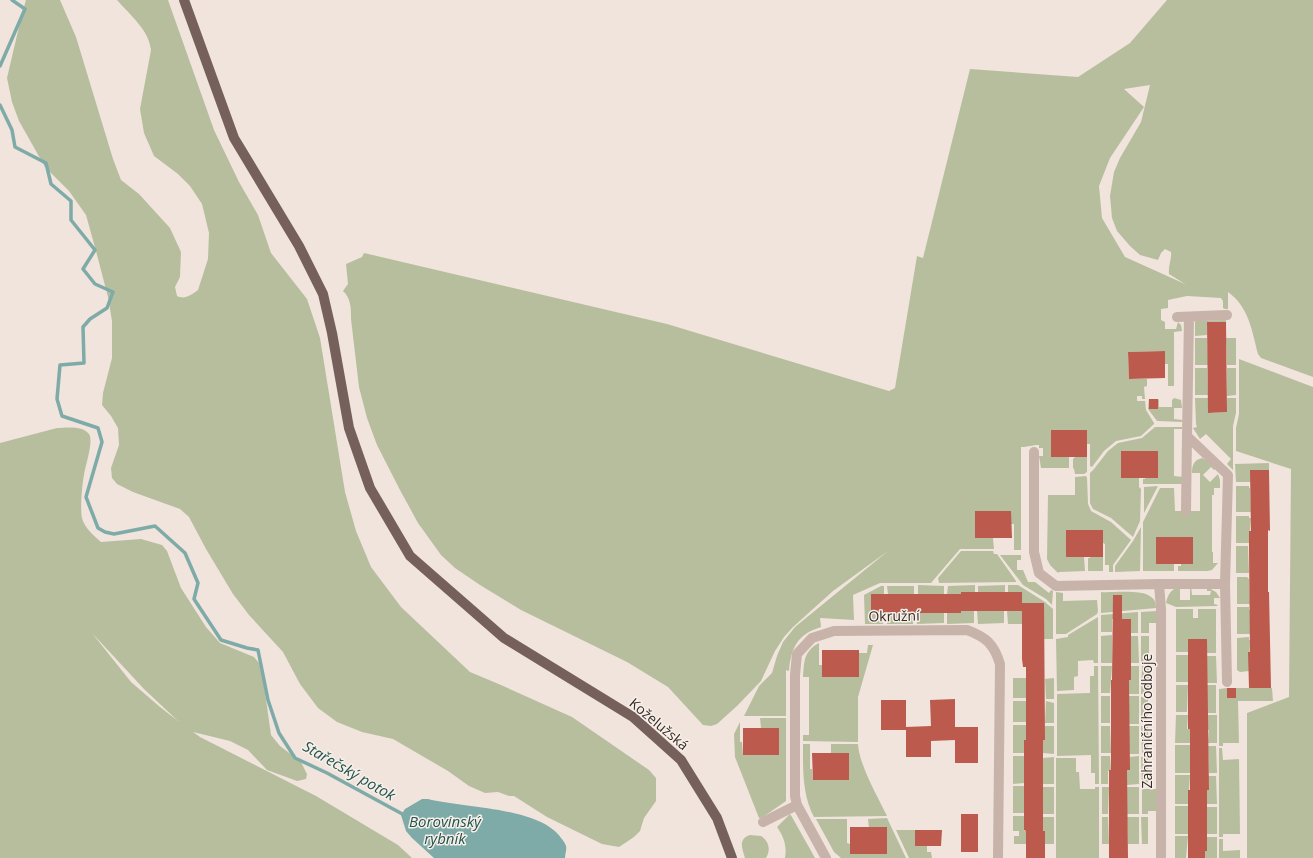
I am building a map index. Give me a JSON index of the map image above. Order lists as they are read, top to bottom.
{
  "streets": {
    "main road": ["Koželužská"],
    "street": ["Okružní", "Zahraničního odboje"]
  },
  "water": ["Stařečský potok", "Borovinský rybník"]
}
